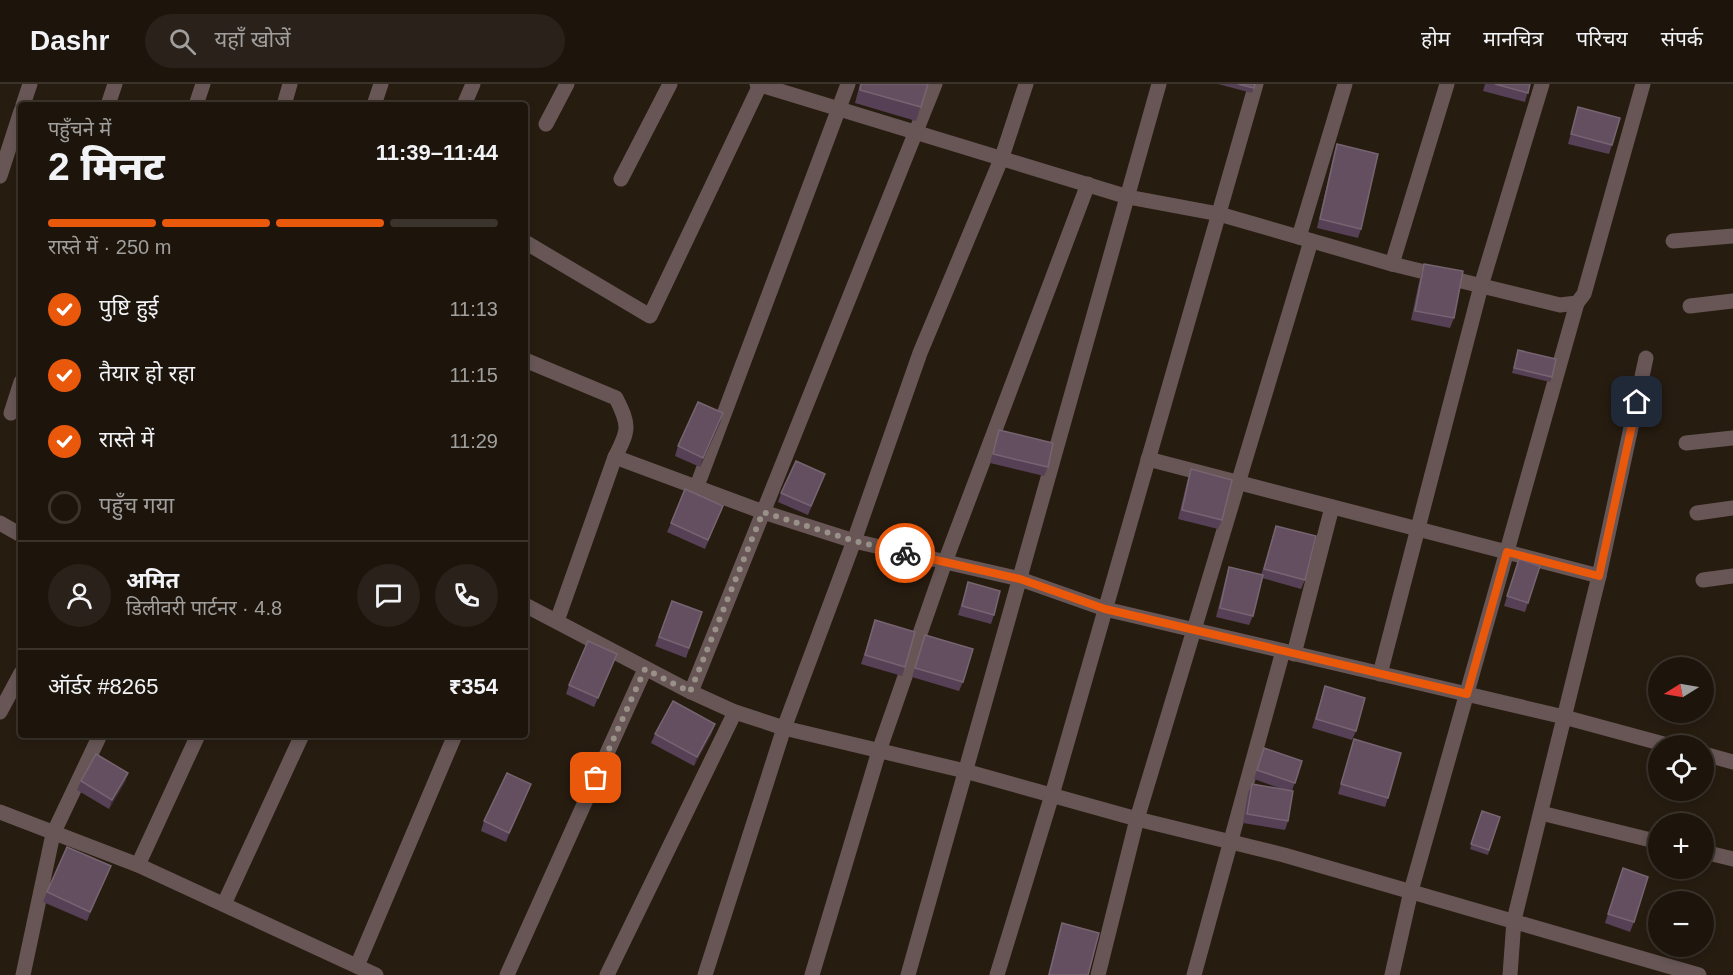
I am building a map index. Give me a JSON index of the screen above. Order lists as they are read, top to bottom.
{
  "north": "left",
  "page": {
    "header": "Dashr",
    "search": "यहाँ खोजें",
    "nav": [
      "होम",
      "मानचित्र",
      "परिचय",
      "संपर्क"
    ],
    "heading": ["2 मिनट", "पहुँचने में", "11:39–11:44"],
    "panel": [
      "अमित",
      "डिलीवरी पार्टनर · 4.8",
      "ऑर्डर #8265",
      "₹354"
    ],
    "bar": "रास्ते में · 250 m",
    "list": [
      ["पुष्टि हुई", "11:13"],
      ["तैयार हो रहा", "11:15"],
      ["रास्ते में", "11:29"],
      "पहुँच गया"
    ],
    "map_buttons": ["+", "−"]
  }
}
